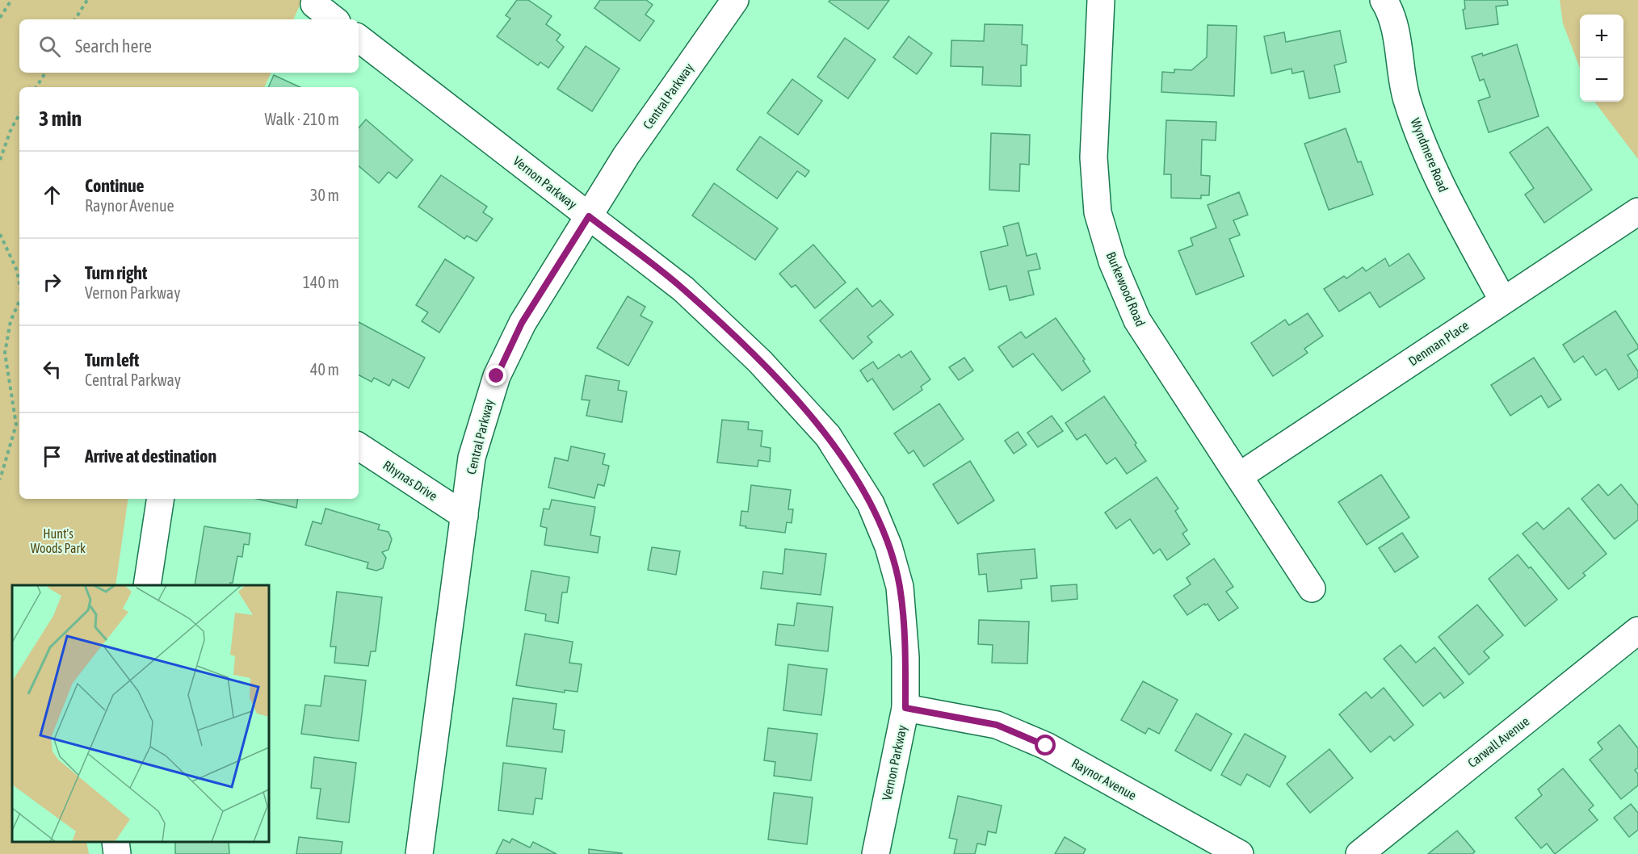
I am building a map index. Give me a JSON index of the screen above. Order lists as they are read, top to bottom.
{
  "streets": {
    "street": [
      "Central Parkway",
      "Wyndmere Road",
      "Vernon Parkway",
      "Burkewood Road",
      "Denman Place",
      "Rhynas Drive",
      "Carwall Avenue",
      "Raynor Avenue"
    ]
  },
  "crossings": [
    ["Central Parkway", "Vernon Parkway"],
    ["Central Parkway", "Rhynas Drive"],
    ["Wyndmere Road", "Denman Place"],
    ["Vernon Parkway", "Raynor Avenue"],
    ["Burkewood Road", "Denman Place"]
  ],
  "parks": ["Hunt's Woods Park"],
  "page": {
    "map_buttons": ["+", "−"],
    "search": "Search here",
    "heading": ["3 min", "Walk · 210 m"],
    "list": [
      ["Continue", "Raynor Avenue", "30 m"],
      ["Turn right", "Vernon Parkway", "140 m"],
      ["Turn left", "Central Parkway", "40 m"],
      "Arrive at destination"
    ]
  }
}
